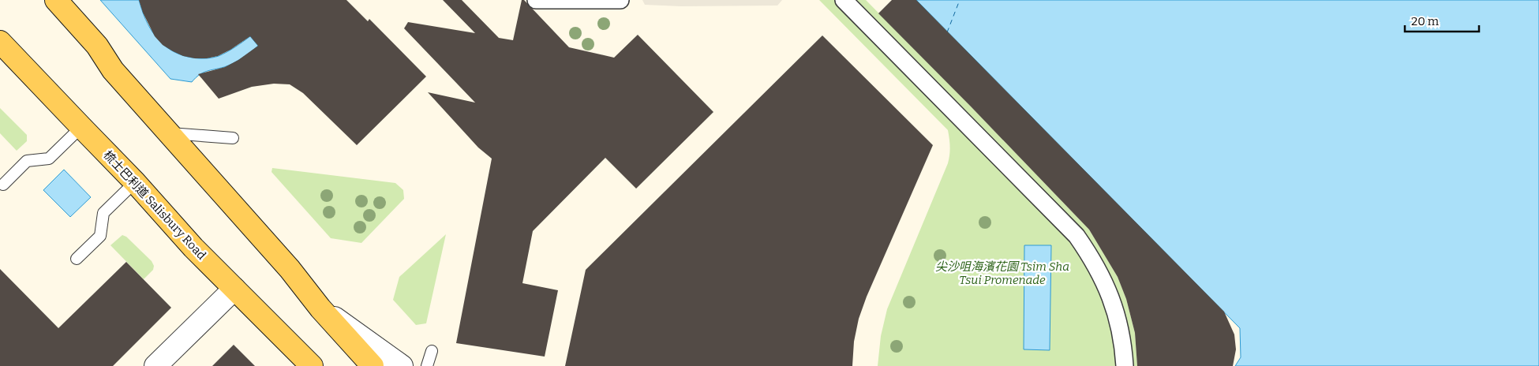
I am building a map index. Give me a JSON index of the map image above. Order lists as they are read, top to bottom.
{
  "streets": {
    "main road": ["梳士巴利道 Salisbury Road"]
  },
  "parks": ["尖沙咀海濱花園 Tsim Sha Tsui Promenade"],
  "scale_bar": "20 m"
}
